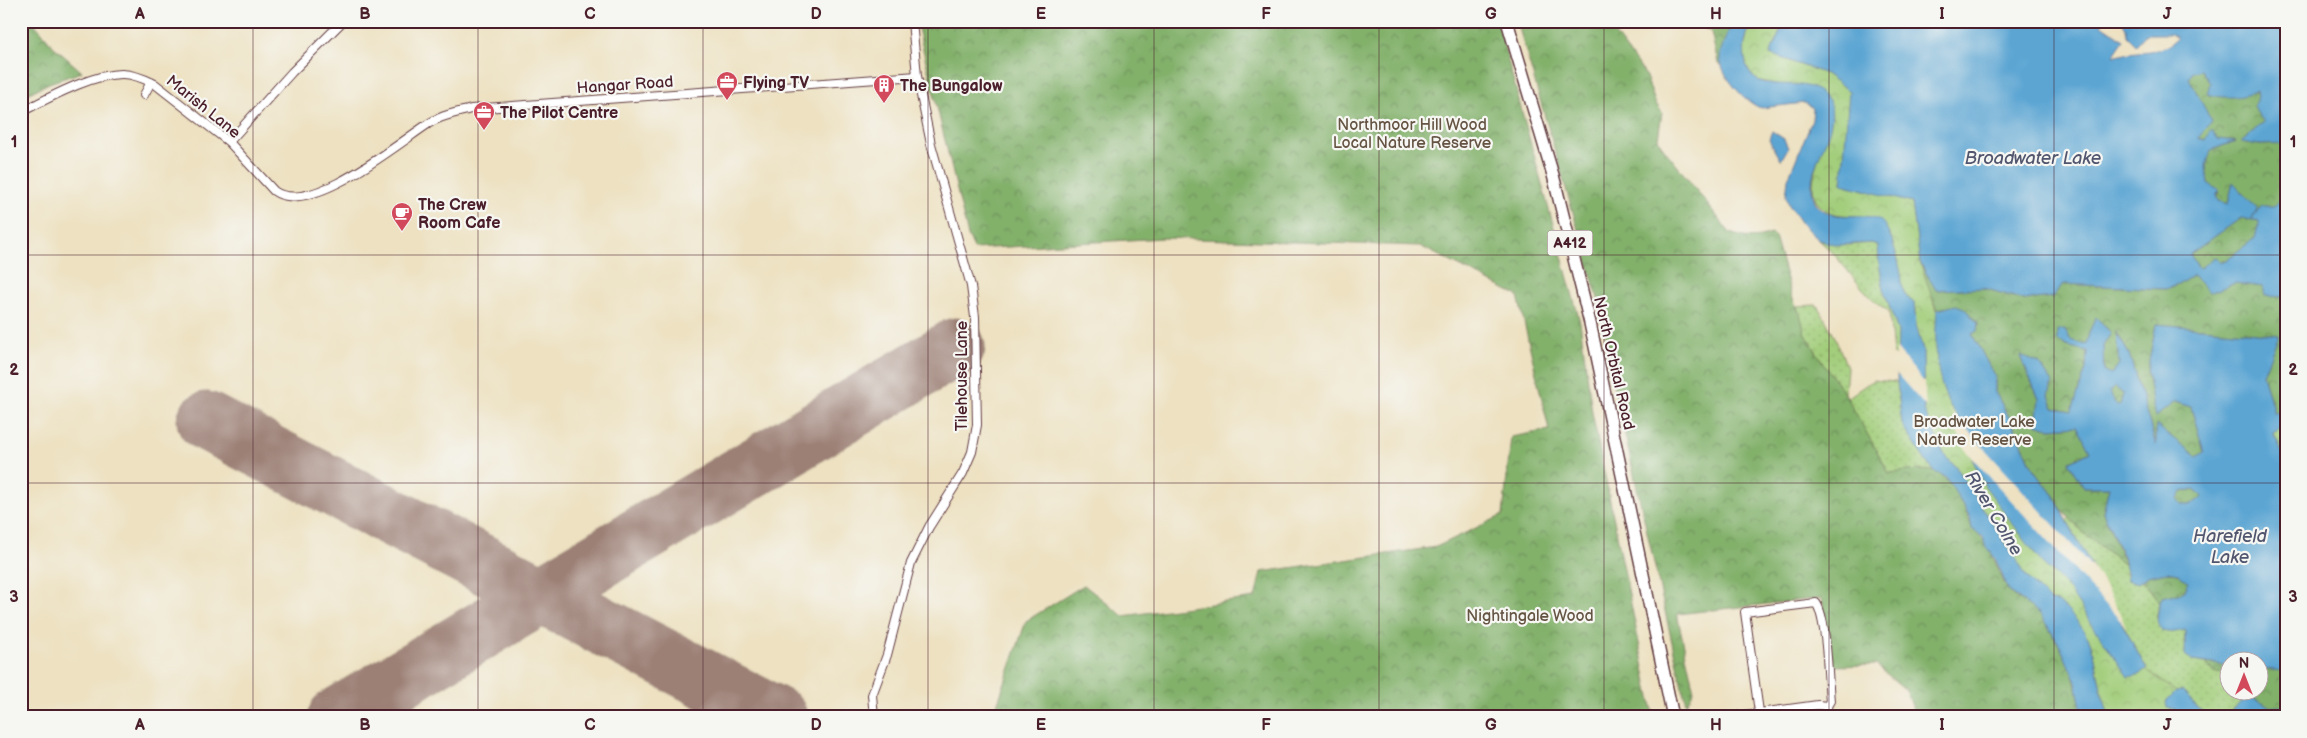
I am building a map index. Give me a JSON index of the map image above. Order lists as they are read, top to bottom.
{
  "streets": {
    "main road": ["A412", "North Orbital Road"],
    "street": ["Hangar Road", "Marish Lane", "Tilehouse Lane"]
  },
  "crossings": [
    ["Hangar Road", "Marish Lane"],
    ["Hangar Road", "Tilehouse Lane"]
  ],
  "water": ["Broadwater Lake", "River Colne", "Harefield Lake"],
  "parks": ["Northmoor Hill Wood Local Nature Reserve", "Broadwater Lake Nature Reserve", "Nightingale Wood"],
  "places": {
    "office": ["Flying TV", "The Pilot Centre"],
    "building": ["The Bungalow"],
    "cafe": ["The Crew Room Cafe"]
  },
  "north": "top",
  "grid": {
    "columns": [
      "A",
      "B",
      "C",
      "D",
      "E",
      "F",
      "G",
      "H",
      "I",
      "J"
    ],
    "rows": ["1", "2", "3"]
  }
}
